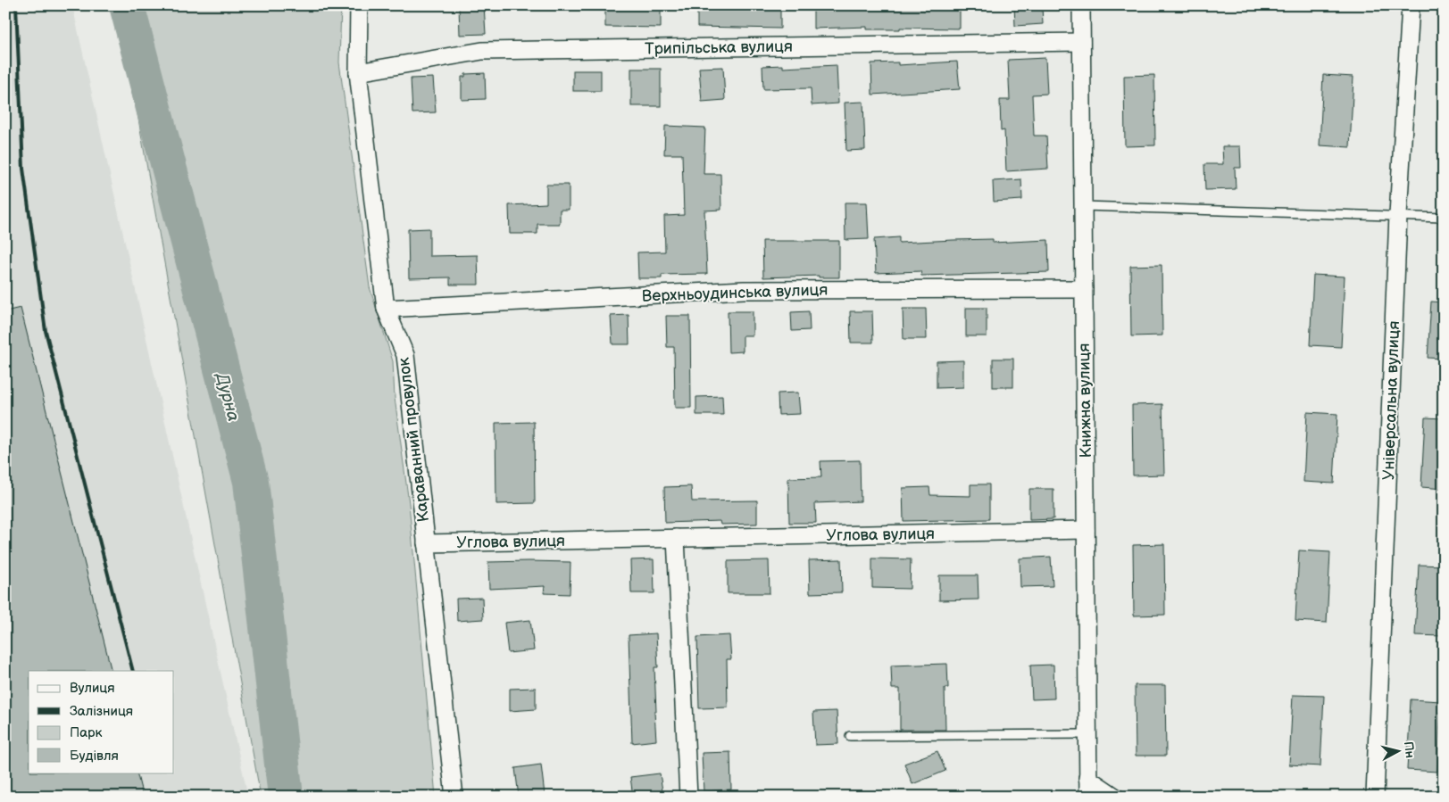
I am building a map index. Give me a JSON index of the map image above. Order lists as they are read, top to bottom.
{
  "streets": {
    "street": [
      "Трипільська вулиця",
      "Верхньоудинська вулиця",
      "Книжна вулиця",
      "Універсальна вулиця",
      "Караванний провулок",
      "Углова вулиця"
    ]
  },
  "crossings": [
    ["Трипільська вулиця", "Книжна вулиця"],
    ["Трипільська вулиця", "Караванний провулок"],
    ["Верхньоудинська вулиця", "Книжна вулиця"],
    ["Верхньоудинська вулиця", "Караванний провулок"],
    ["Книжна вулиця", "Углова вулиця"],
    ["Караванний провулок", "Углова вулиця"]
  ],
  "water": ["Дурна"],
  "legend": [
    "Вулиця",
    "Залізниця",
    "Парк",
    "Будівля"
  ],
  "north": "right"
}
